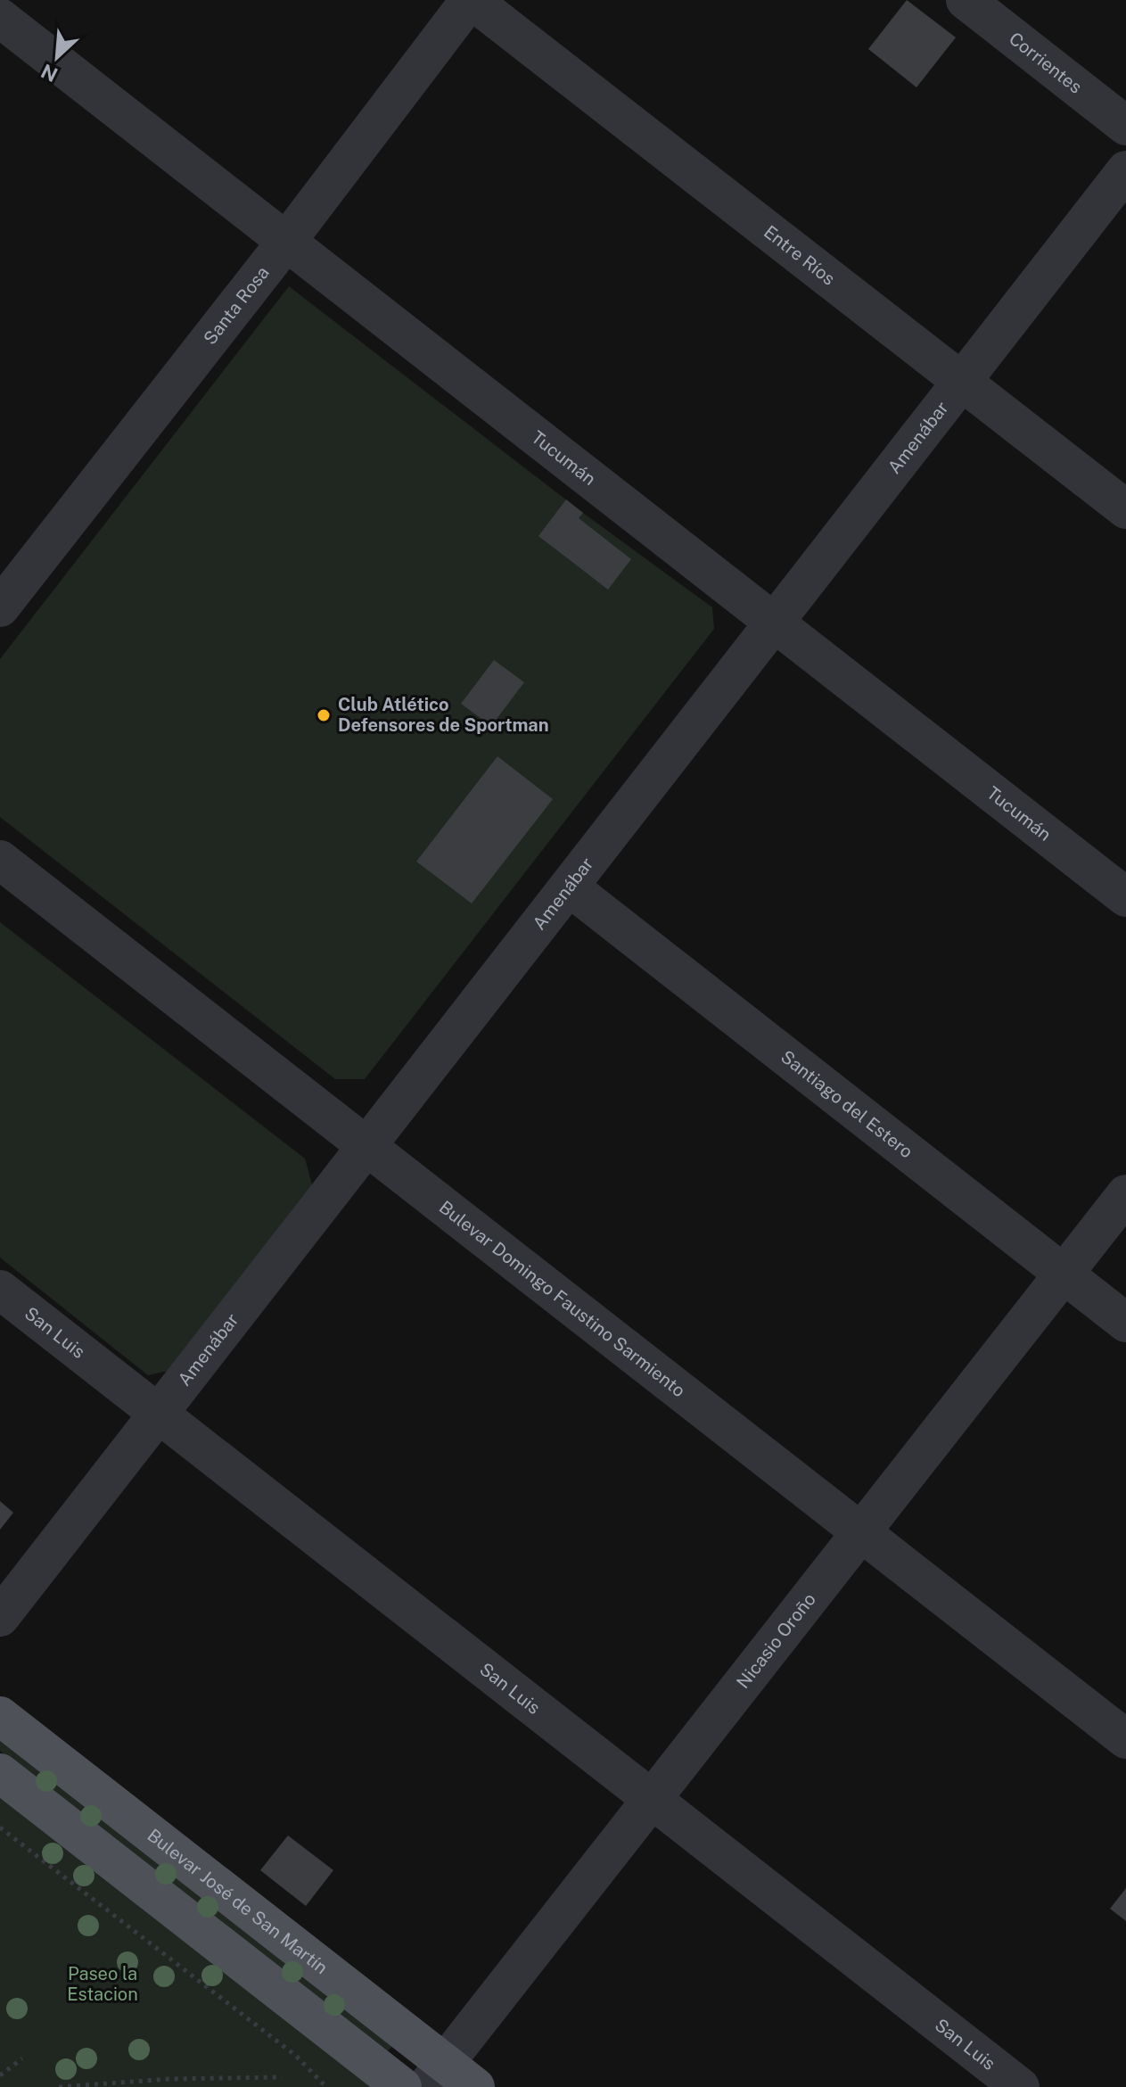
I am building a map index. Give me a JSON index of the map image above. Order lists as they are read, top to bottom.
{
  "streets": {
    "main road": ["Bulevar José de San Martín"],
    "street": [
      "Corrientes",
      "Entre Ríos",
      "Santa Rosa",
      "Amenábar",
      "Tucumán",
      "Santiago del Estero",
      "Bulevar Domingo Faustino Sarmiento",
      "San Luis",
      "Nicasio Oroño"
    ]
  },
  "crossings": [
    ["Entre Ríos", "Santa Rosa"],
    ["Entre Ríos", "Amenábar"],
    ["Santa Rosa", "Tucumán"],
    ["Amenábar", "Tucumán"],
    ["Amenábar", "Santiago del Estero"],
    ["Amenábar", "Bulevar Domingo Faustino Sarmiento"],
    ["Amenábar", "San Luis"],
    ["Santiago del Estero", "Nicasio Oroño"],
    ["Bulevar Domingo Faustino Sarmiento", "Nicasio Oroño"],
    ["San Luis", "Nicasio Oroño"],
    ["Nicasio Oroño", "Bulevar José de San Martín"]
  ],
  "parks": ["Paseo la Estacion"],
  "places": ["Club Atlético Defensores de Sportman"],
  "north": "bottom left"
}
